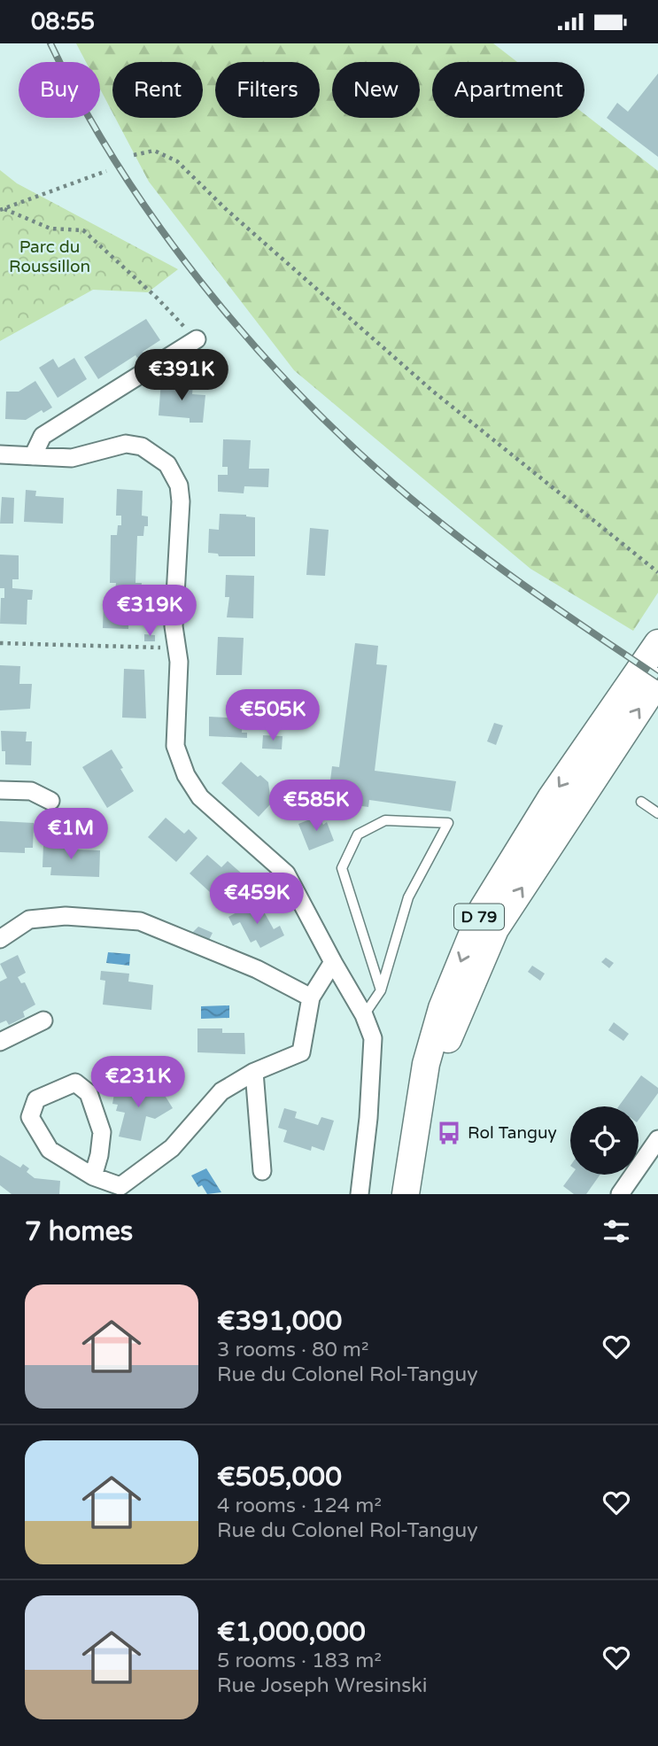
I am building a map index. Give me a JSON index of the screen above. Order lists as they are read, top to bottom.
{
  "streets": {
    "main road": ["D 79"]
  },
  "parks": ["Parc du Roussillon"],
  "places": {
    "bus stop": ["Rol Tanguy"]
  },
  "page": {
    "status": "08:55",
    "chip": [
      "Buy",
      "Rent",
      "Filters",
      "New",
      "Apartment"
    ],
    "price": [
      "€391K",
      "€319K",
      "€505K",
      "€585K",
      "€1M",
      "€459K",
      "€231K"
    ],
    "heading": "7 homes",
    "list": [
      {
        "name": "€391,000",
        "note": "3 rooms · 80 m² · Rue du Colonel Rol-Tanguy"
      },
      {
        "name": "€505,000",
        "note": "4 rooms · 124 m² · Rue du Colonel Rol-Tanguy"
      },
      {
        "name": "€1,000,000",
        "note": "5 rooms · 183 m² · Rue Joseph Wresinski"
      }
    ]
  }
}
